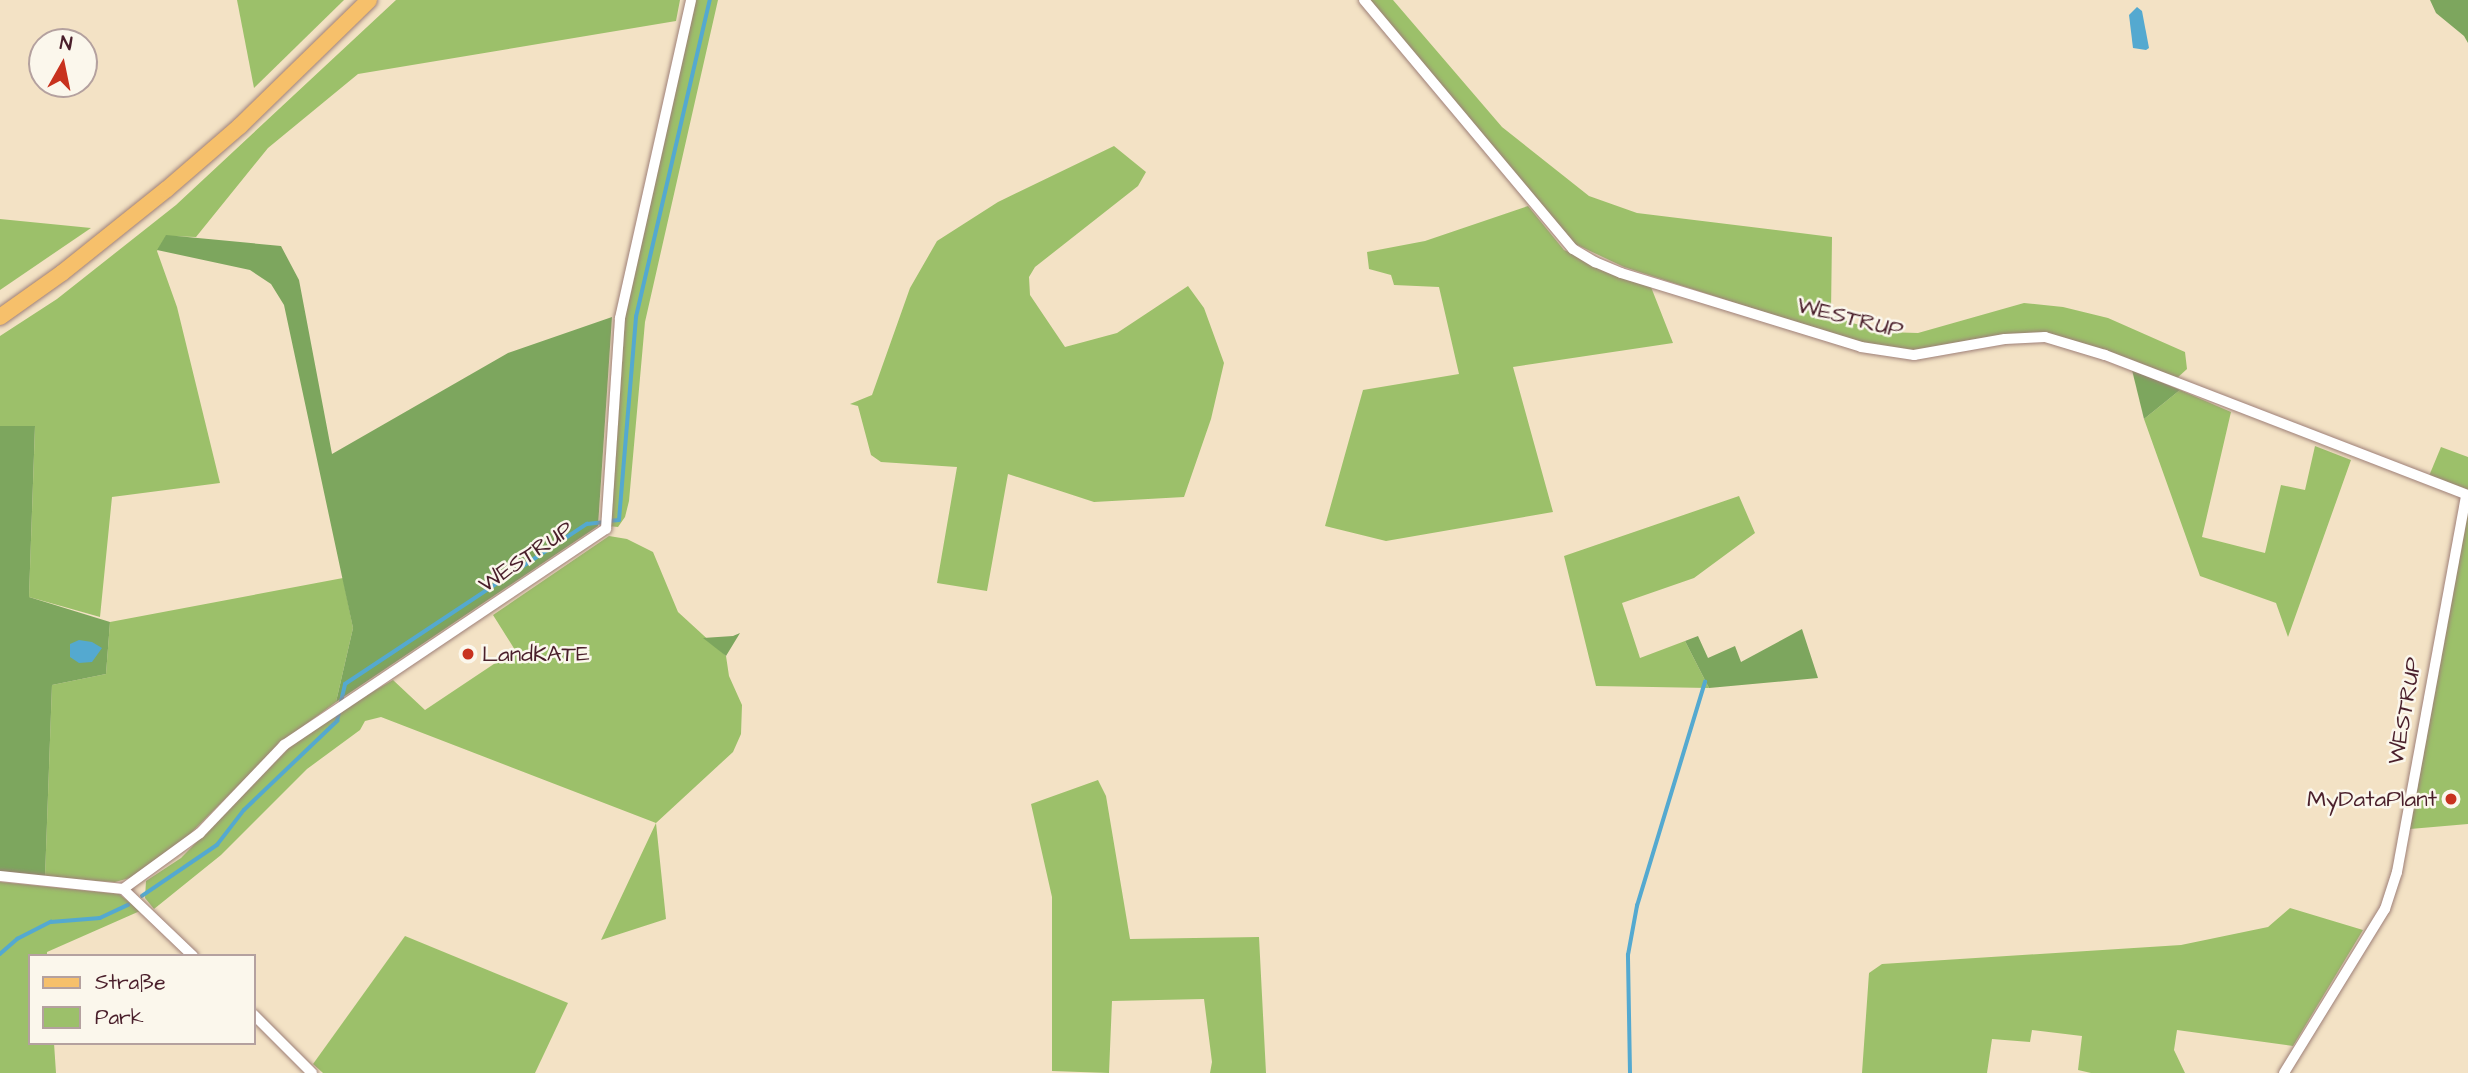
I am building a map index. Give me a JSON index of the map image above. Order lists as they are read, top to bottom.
{
  "streets": {
    "street": ["WESTRUP"]
  },
  "places": ["LandKATE", "MyDataPlant"],
  "legend": ["Straße", "Park"],
  "north": "top"
}
